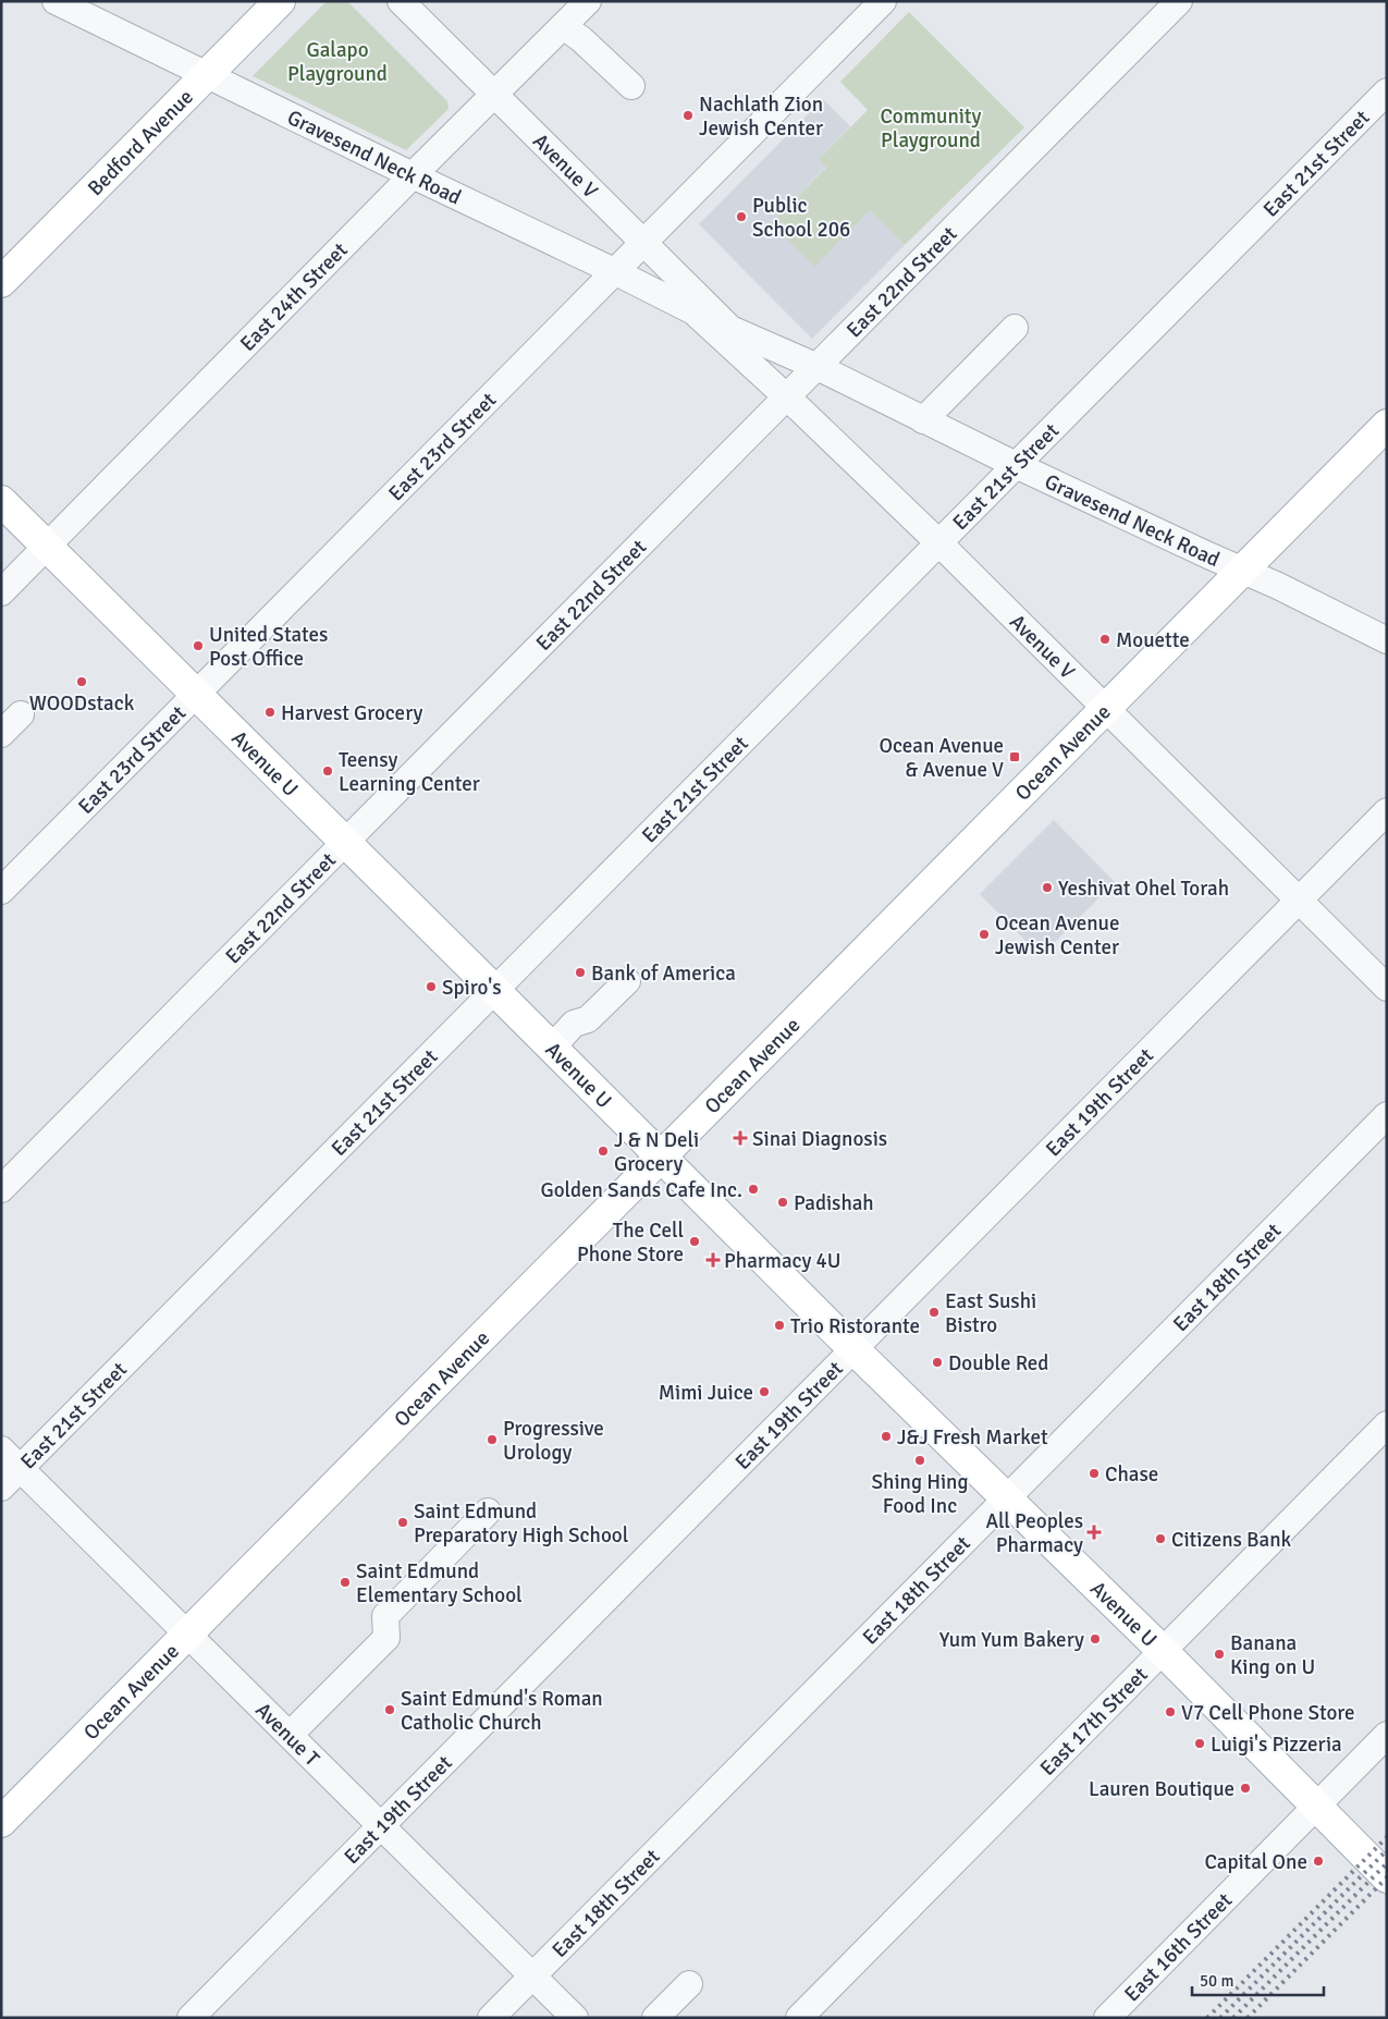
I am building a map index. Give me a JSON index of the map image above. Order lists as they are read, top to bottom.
{
  "streets": {
    "main road": ["Bedford Avenue", "Ocean Avenue", "Avenue U"],
    "street": [
      "Gravesend Neck Road",
      "East 21st Street",
      "Avenue V",
      "East 22nd Street",
      "East 24th Street",
      "East 23rd Street",
      "East 19th Street",
      "East 18th Street",
      "East 17th Street",
      "Avenue T",
      "East 16th Street"
    ]
  },
  "crossings": [
    ["Bedford Avenue", "Gravesend Neck Road"],
    ["Gravesend Neck Road", "East 21st Street"],
    ["Gravesend Neck Road", "Avenue V"],
    ["Gravesend Neck Road", "East 22nd Street"],
    ["Gravesend Neck Road", "East 24th Street"],
    ["Gravesend Neck Road", "East 23rd Street"],
    ["Gravesend Neck Road", "Ocean Avenue"],
    ["East 21st Street", "Avenue V"],
    ["East 21st Street", "Avenue U"],
    ["East 21st Street", "Avenue T"],
    ["Avenue V", "East 22nd Street"],
    ["Avenue V", "East 24th Street"],
    ["Avenue V", "East 23rd Street"],
    ["Avenue V", "Ocean Avenue"],
    ["Avenue V", "East 19th Street"],
    ["East 22nd Street", "Avenue U"],
    ["East 24th Street", "Avenue U"],
    ["East 23rd Street", "Avenue U"],
    ["Ocean Avenue", "Avenue U"],
    ["Ocean Avenue", "Avenue T"],
    ["Avenue U", "East 19th Street"],
    ["Avenue U", "East 18th Street"],
    ["Avenue U", "East 17th Street"],
    ["Avenue U", "East 16th Street"],
    ["East 19th Street", "Avenue T"],
    ["East 18th Street", "Avenue T"]
  ],
  "parks": ["Galapo Playground", "Community Playground"],
  "places": {
    "other": [
      "Nachlath Zion Jewish Center",
      "Public School 206",
      "Mouette",
      "United States Post Office",
      "WOODstack",
      "Harvest Grocery",
      "Teensy Learning Center",
      "Yeshivat Ohel Torah",
      "Ocean Avenue Jewish Center",
      "Bank of America",
      "Spiro's",
      "J & N Deli Grocery",
      "Golden Sands Cafe Inc.",
      "Padishah",
      "The Cell Phone Store",
      "East Sushi Bistro",
      "Trio Ristorante",
      "Double Red",
      "Mimi Juice",
      "J&J Fresh Market",
      "Progressive Urology",
      "Shing Hing Food Inc",
      "Chase",
      "Saint Edmund Preparatory High School",
      "Citizens Bank",
      "Saint Edmund Elementary School",
      "Yum Yum Bakery",
      "Banana King on U",
      "Saint Edmund's Roman Catholic Church",
      "V7 Cell Phone Store",
      "Luigi's Pizzeria",
      "Lauren Boutique",
      "Capital One"
    ],
    "transit": ["Ocean Avenue & Avenue V"],
    "health": ["Sinai Diagnosis", "Pharmacy 4U", "All Peoples Pharmacy"]
  },
  "scale_bar": "50 m"
}
